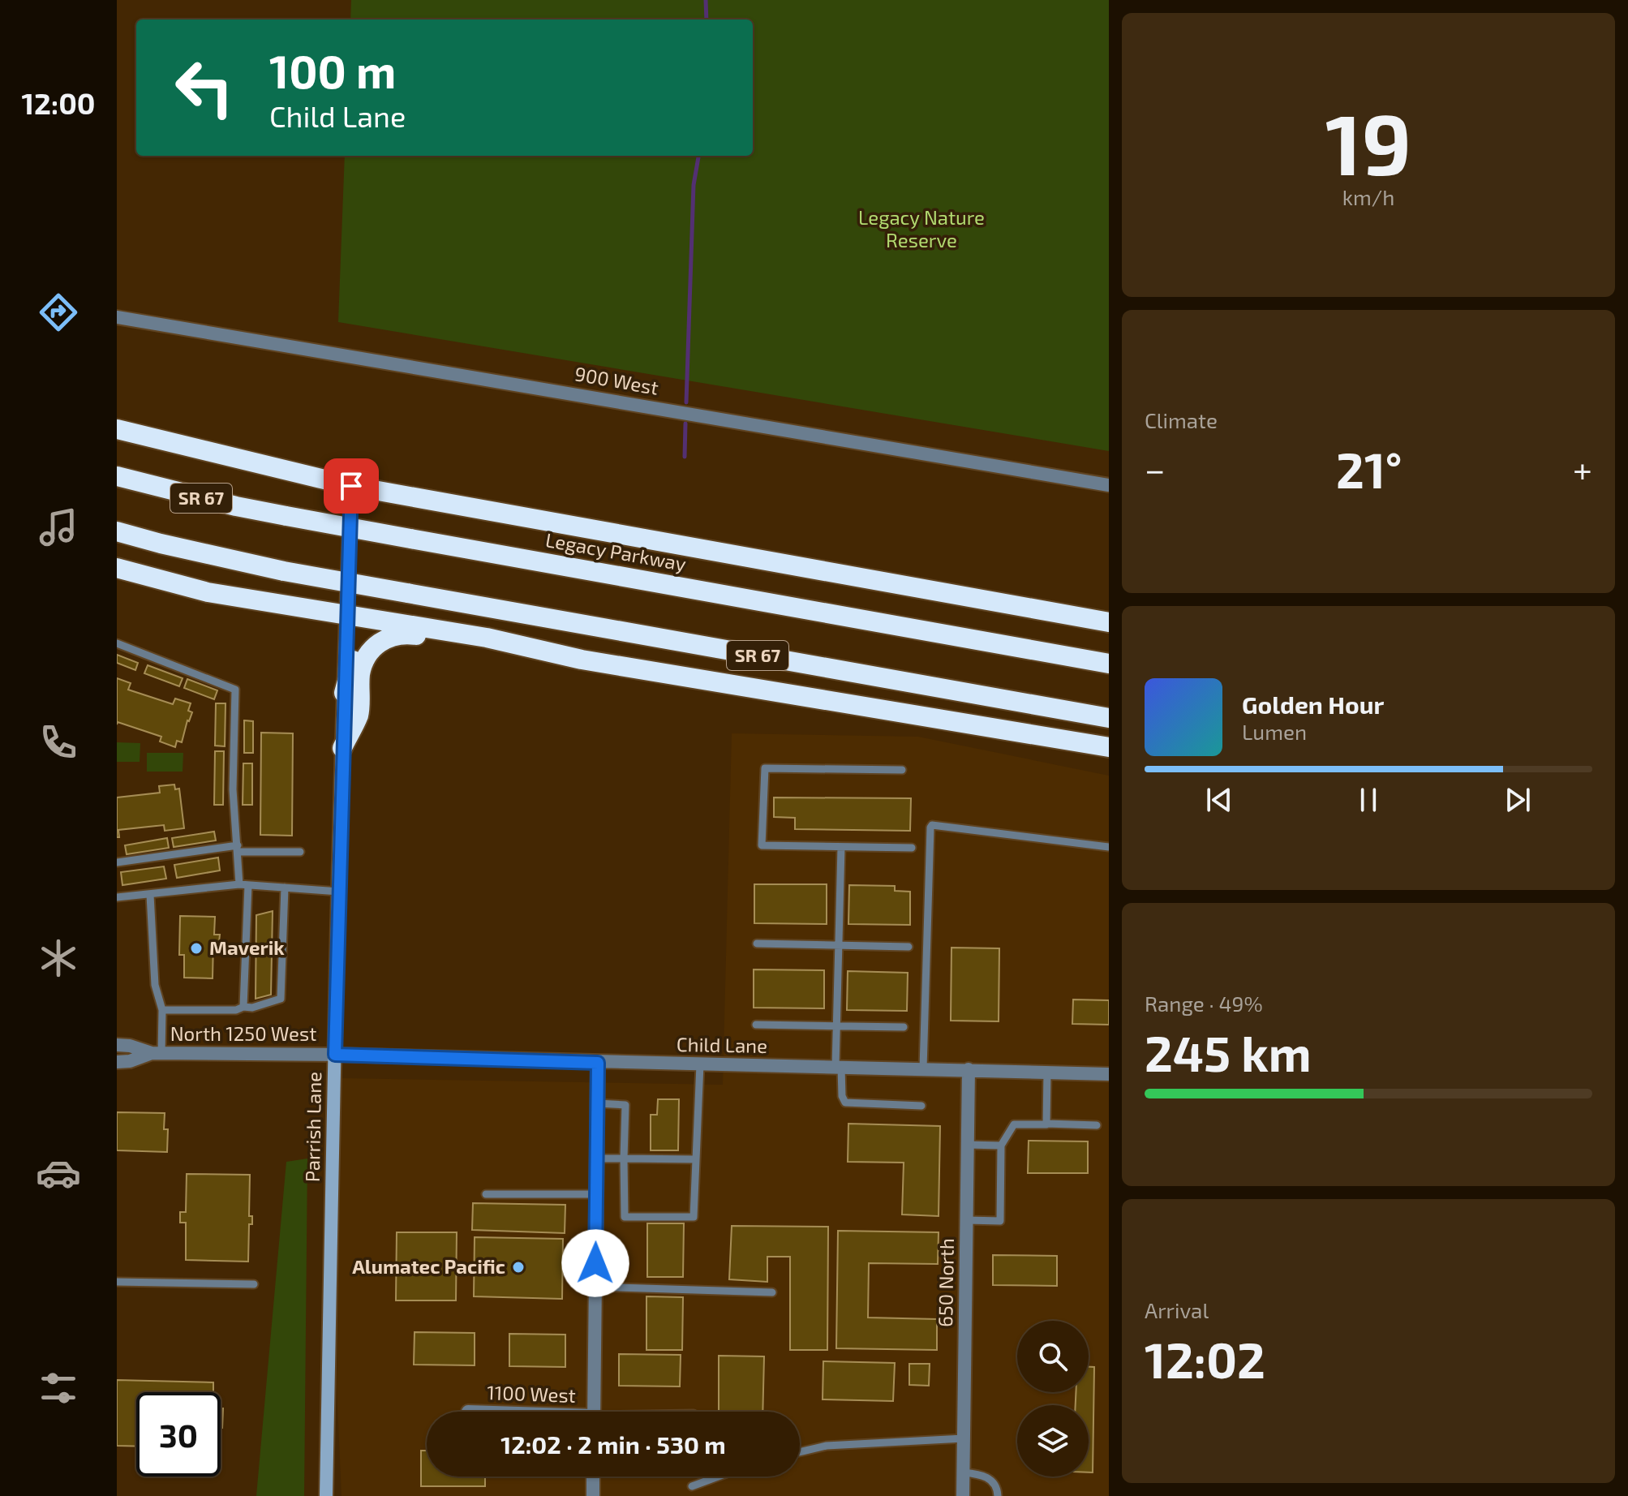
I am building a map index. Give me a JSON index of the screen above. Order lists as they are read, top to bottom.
{
  "streets": {
    "highway": ["SR 67", "Legacy Parkway"],
    "main road": ["Parrish Lane"],
    "street": [
      "900 West",
      "North 1250 West",
      "Child Lane",
      "650 North"
    ]
  },
  "crossings": [
    ["North 1250 West", "Child Lane"],
    ["North 1250 West", "Parrish Lane"],
    ["Child Lane", "Parrish Lane"],
    ["Child Lane", "650 North"]
  ],
  "parks": ["Legacy Nature Reserve"],
  "places": ["Maverik", "Alumatec Pacific"],
  "page": {
    "tabs": "12:00",
    "tile": [
      ["19", "km/h"],
      "Climate",
      ["Range · 49%", "245 km"],
      ["Arrival", "12:02"]
    ],
    "turn": ["100 m", "Child Lane"],
    "heat": ["−", "21°", "+"],
    "song": ["Golden Hour", "Lumen"],
    "limit": "30",
    "trip": "12:02 · 2 min · 530 m"
  }
}
